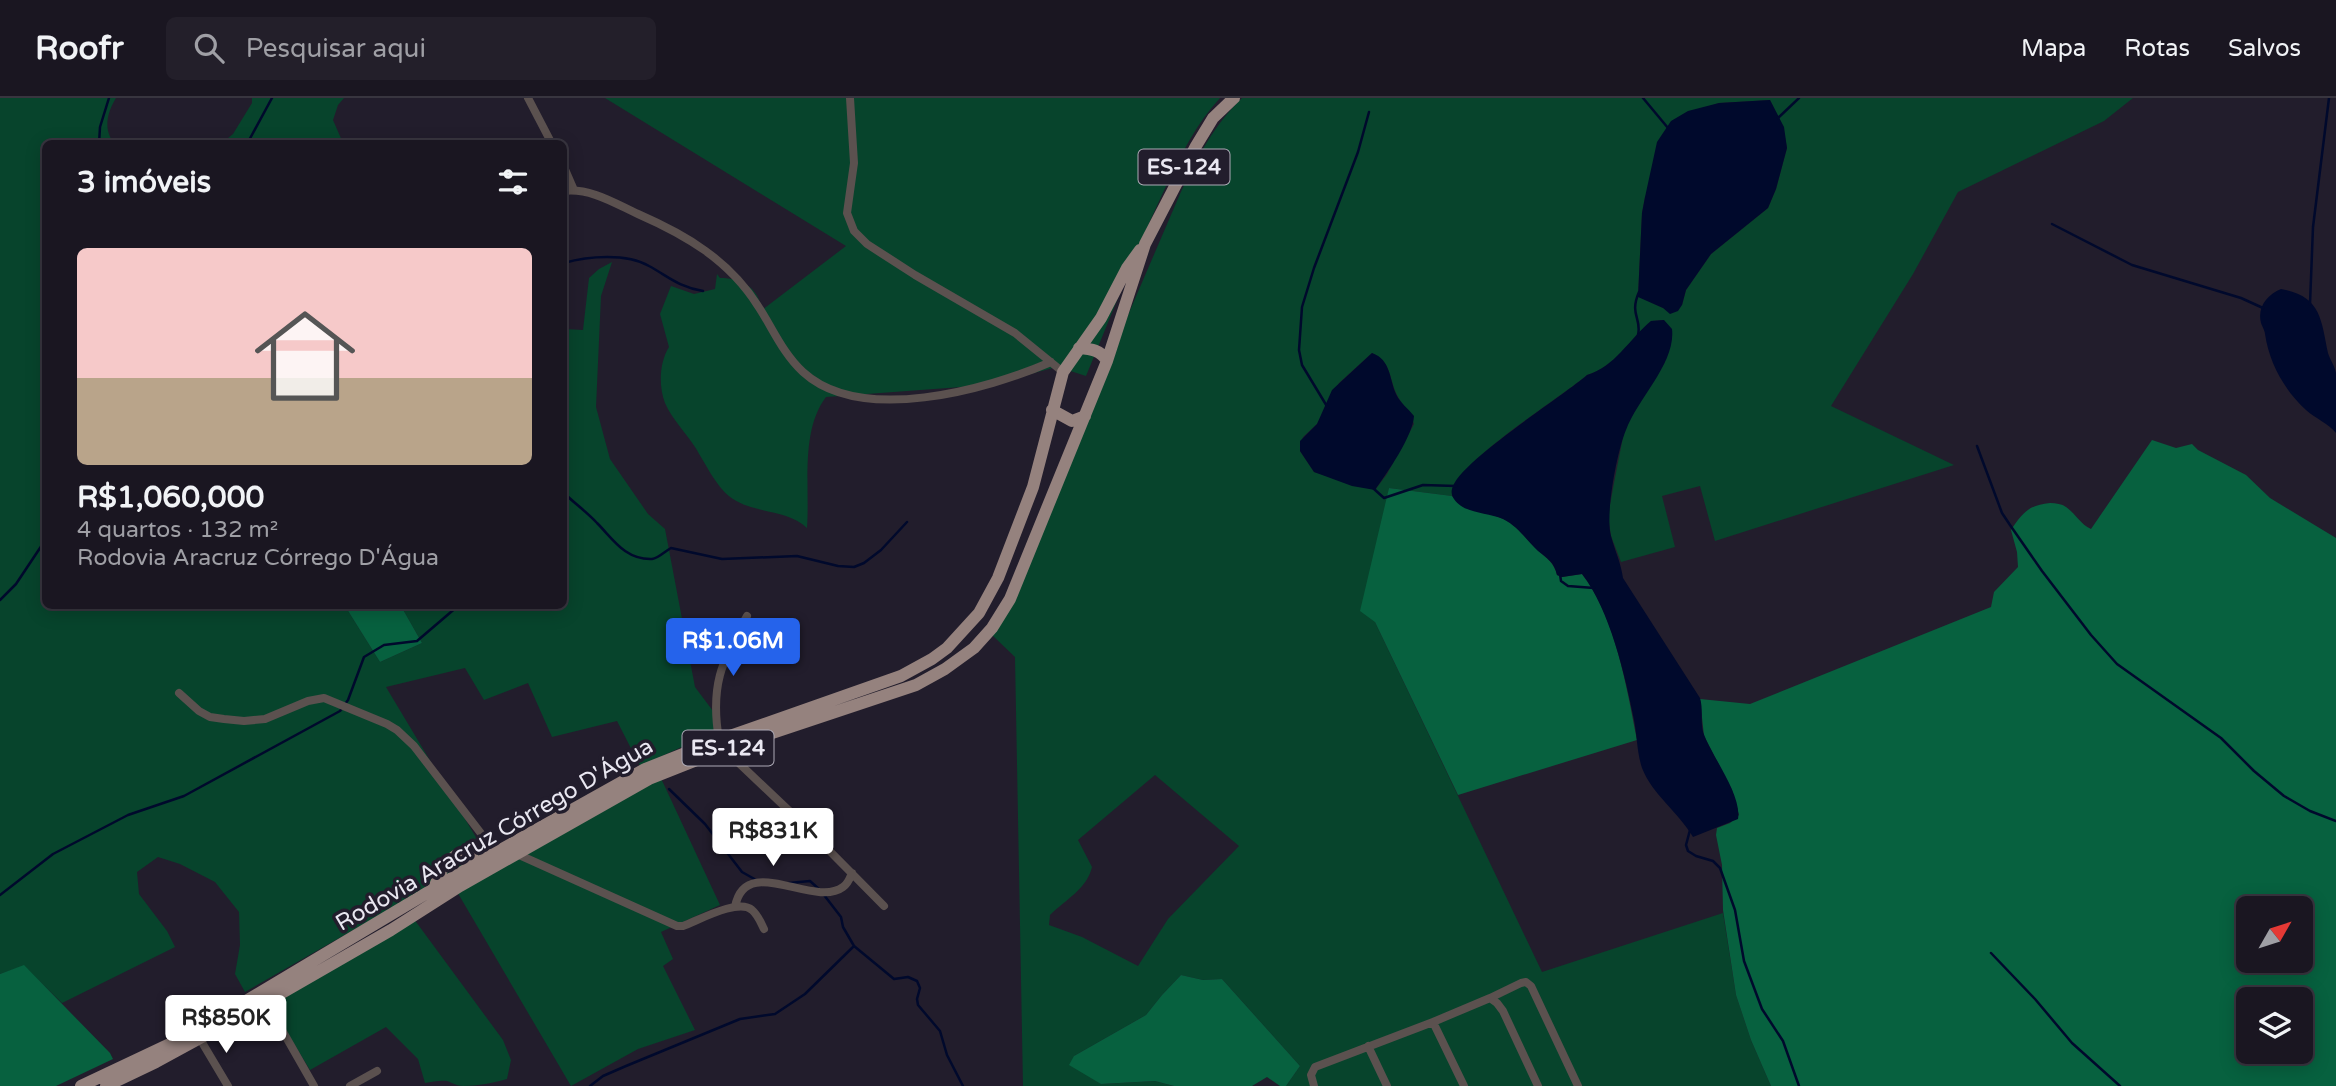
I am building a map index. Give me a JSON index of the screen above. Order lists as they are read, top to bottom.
{
  "streets": {
    "main road": ["ES-124", "Rodovia Aracruz Córrego D'Água"]
  },
  "north": "top right",
  "page": {
    "header": "Roofr",
    "search": "Pesquisar aqui",
    "nav": ["Mapa", "Rotas", "Salvos"],
    "heading": "3 imóveis",
    "list": [
      {
        "name": "R$1,060,000",
        "note": "4 quartos · 132 m² · Rodovia Aracruz Córrego D'Água"
      }
    ],
    "price": ["R$1.06M", "R$831K", "R$850K"]
  }
}
